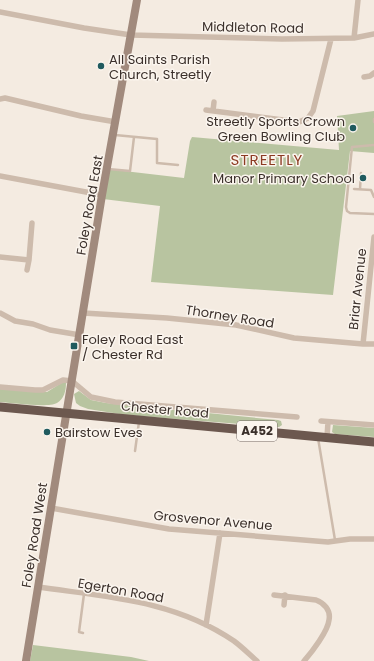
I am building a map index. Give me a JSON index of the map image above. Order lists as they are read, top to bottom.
{
  "streets": {
    "highway": ["Chester Road", "A452"],
    "main road": ["Foley Road East", "Foley Road West"],
    "street": [
      "Middleton Road",
      "Briar Avenue",
      "Thorney Road",
      "Grosvenor Avenue",
      "Egerton Road"
    ]
  },
  "crossings": [
    ["Middleton Road", "Foley Road East"],
    ["Foley Road East", "Thorney Road"],
    ["Foley Road East", "Chester Road"],
    ["Foley Road East", "Foley Road West"],
    ["Briar Avenue", "Thorney Road"],
    ["Chester Road", "Foley Road West"],
    ["Grosvenor Avenue", "Foley Road West"],
    ["Foley Road West", "Egerton Road"]
  ],
  "districts": ["STREETLY"],
  "places": {
    "other": [
      "All Saints Parish Church, Streetly",
      "Streetly Sports Crown Green Bowling Club",
      "Manor Primary School",
      "Bairstow Eves"
    ],
    "transit": ["Foley Road East / Chester Rd"]
  }
}
